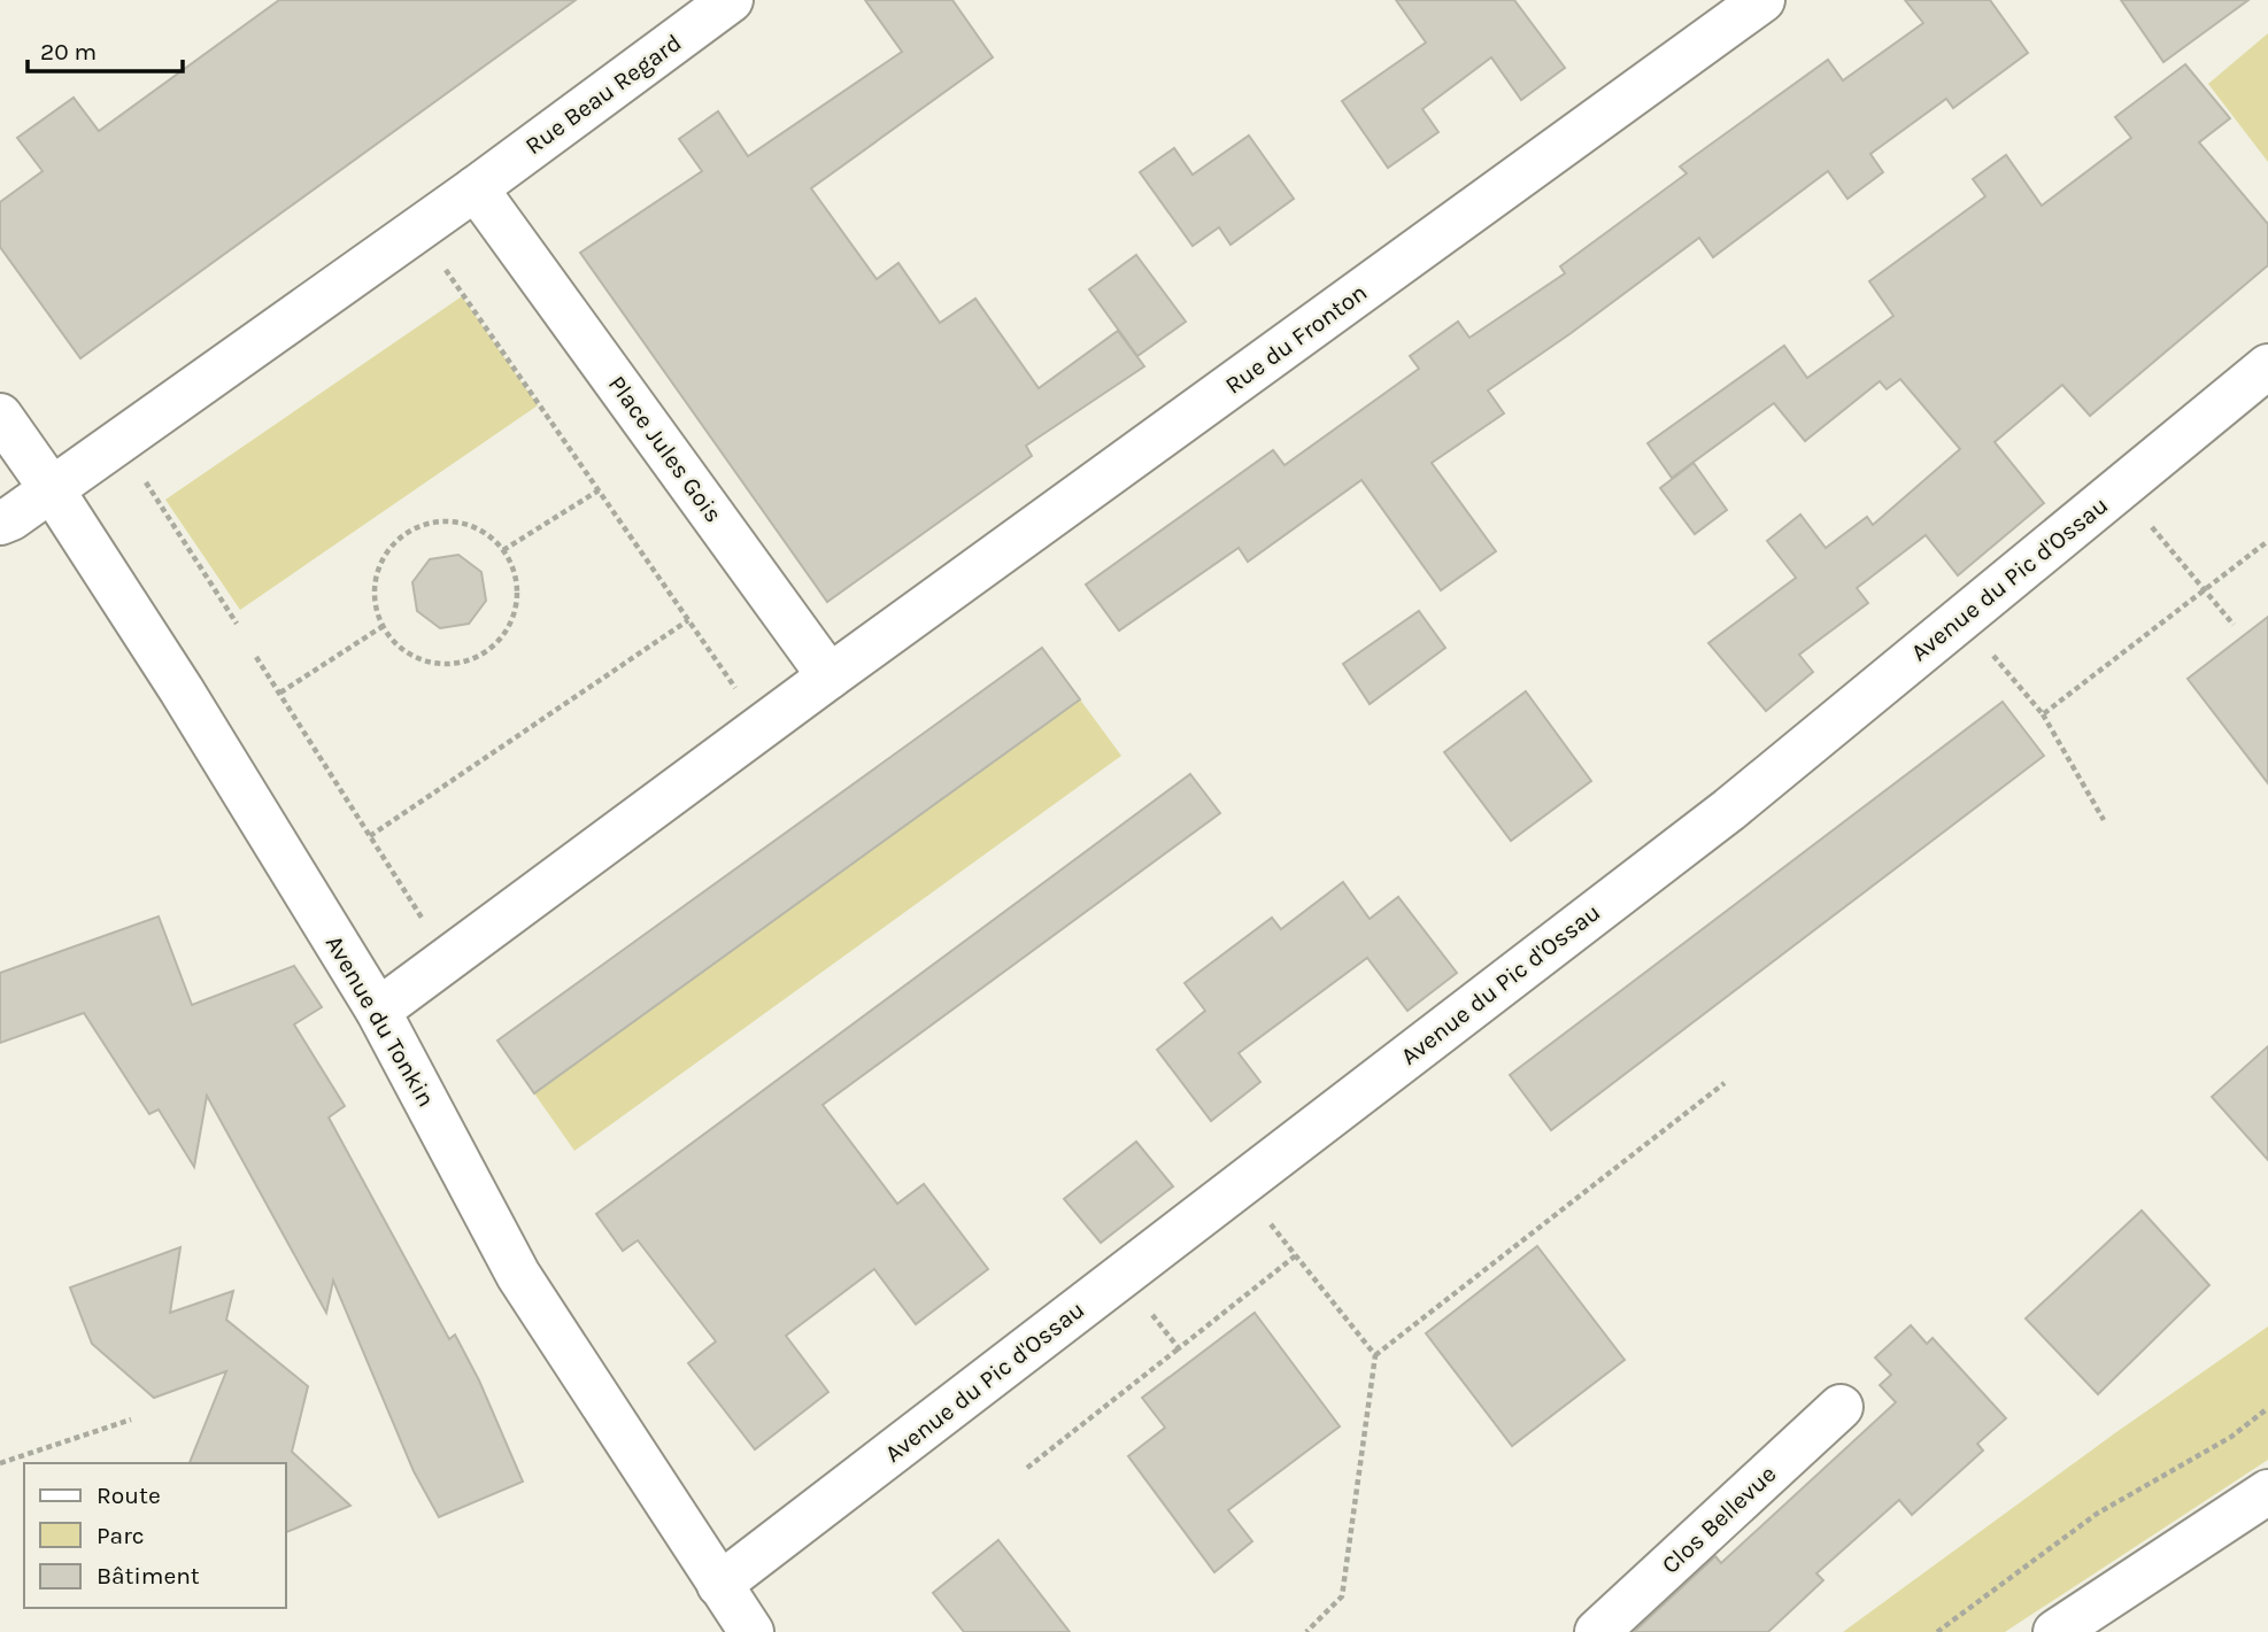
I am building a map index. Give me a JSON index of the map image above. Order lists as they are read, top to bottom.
{
  "streets": {
    "street": [
      "Rue Beau Regard",
      "Rue du Fronton",
      "Place Jules Gois",
      "Avenue du Pic d'Ossau",
      "Avenue du Tonkin",
      "Clos Bellevue"
    ]
  },
  "crossings": [
    ["Rue Beau Regard", "Place Jules Gois"],
    ["Rue du Fronton", "Place Jules Gois"],
    ["Avenue du Pic d'Ossau", "Avenue du Tonkin"]
  ],
  "legend": ["Route", "Parc", "Bâtiment"],
  "scale_bar": "20 m"
}
